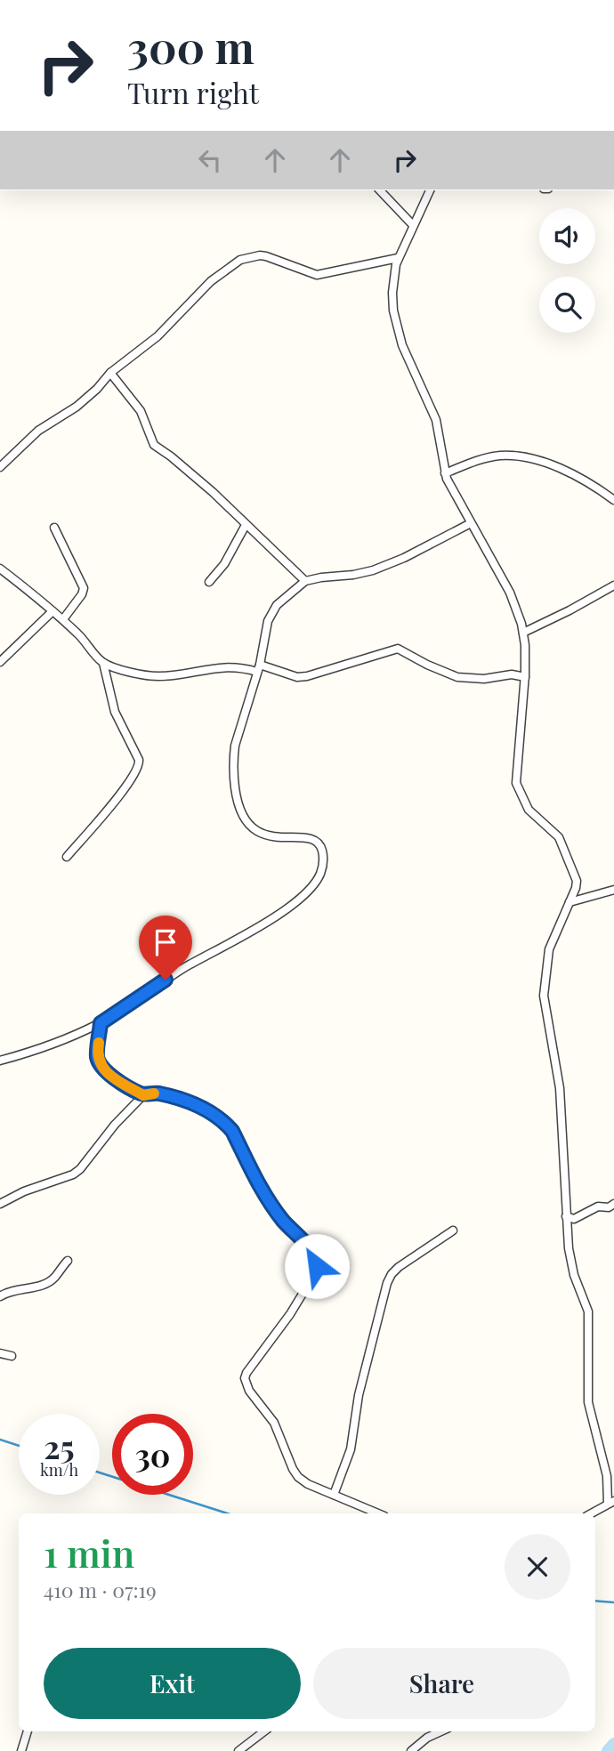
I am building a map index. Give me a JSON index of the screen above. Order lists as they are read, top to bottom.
{
  "page": {
    "turn": ["300 m", "Turn right"],
    "speed": "25 km/h",
    "limit": "30",
    "heading": ["1 min", "410 m · 07:19"],
    "buttons": ["Exit", "Share"]
  }
}
